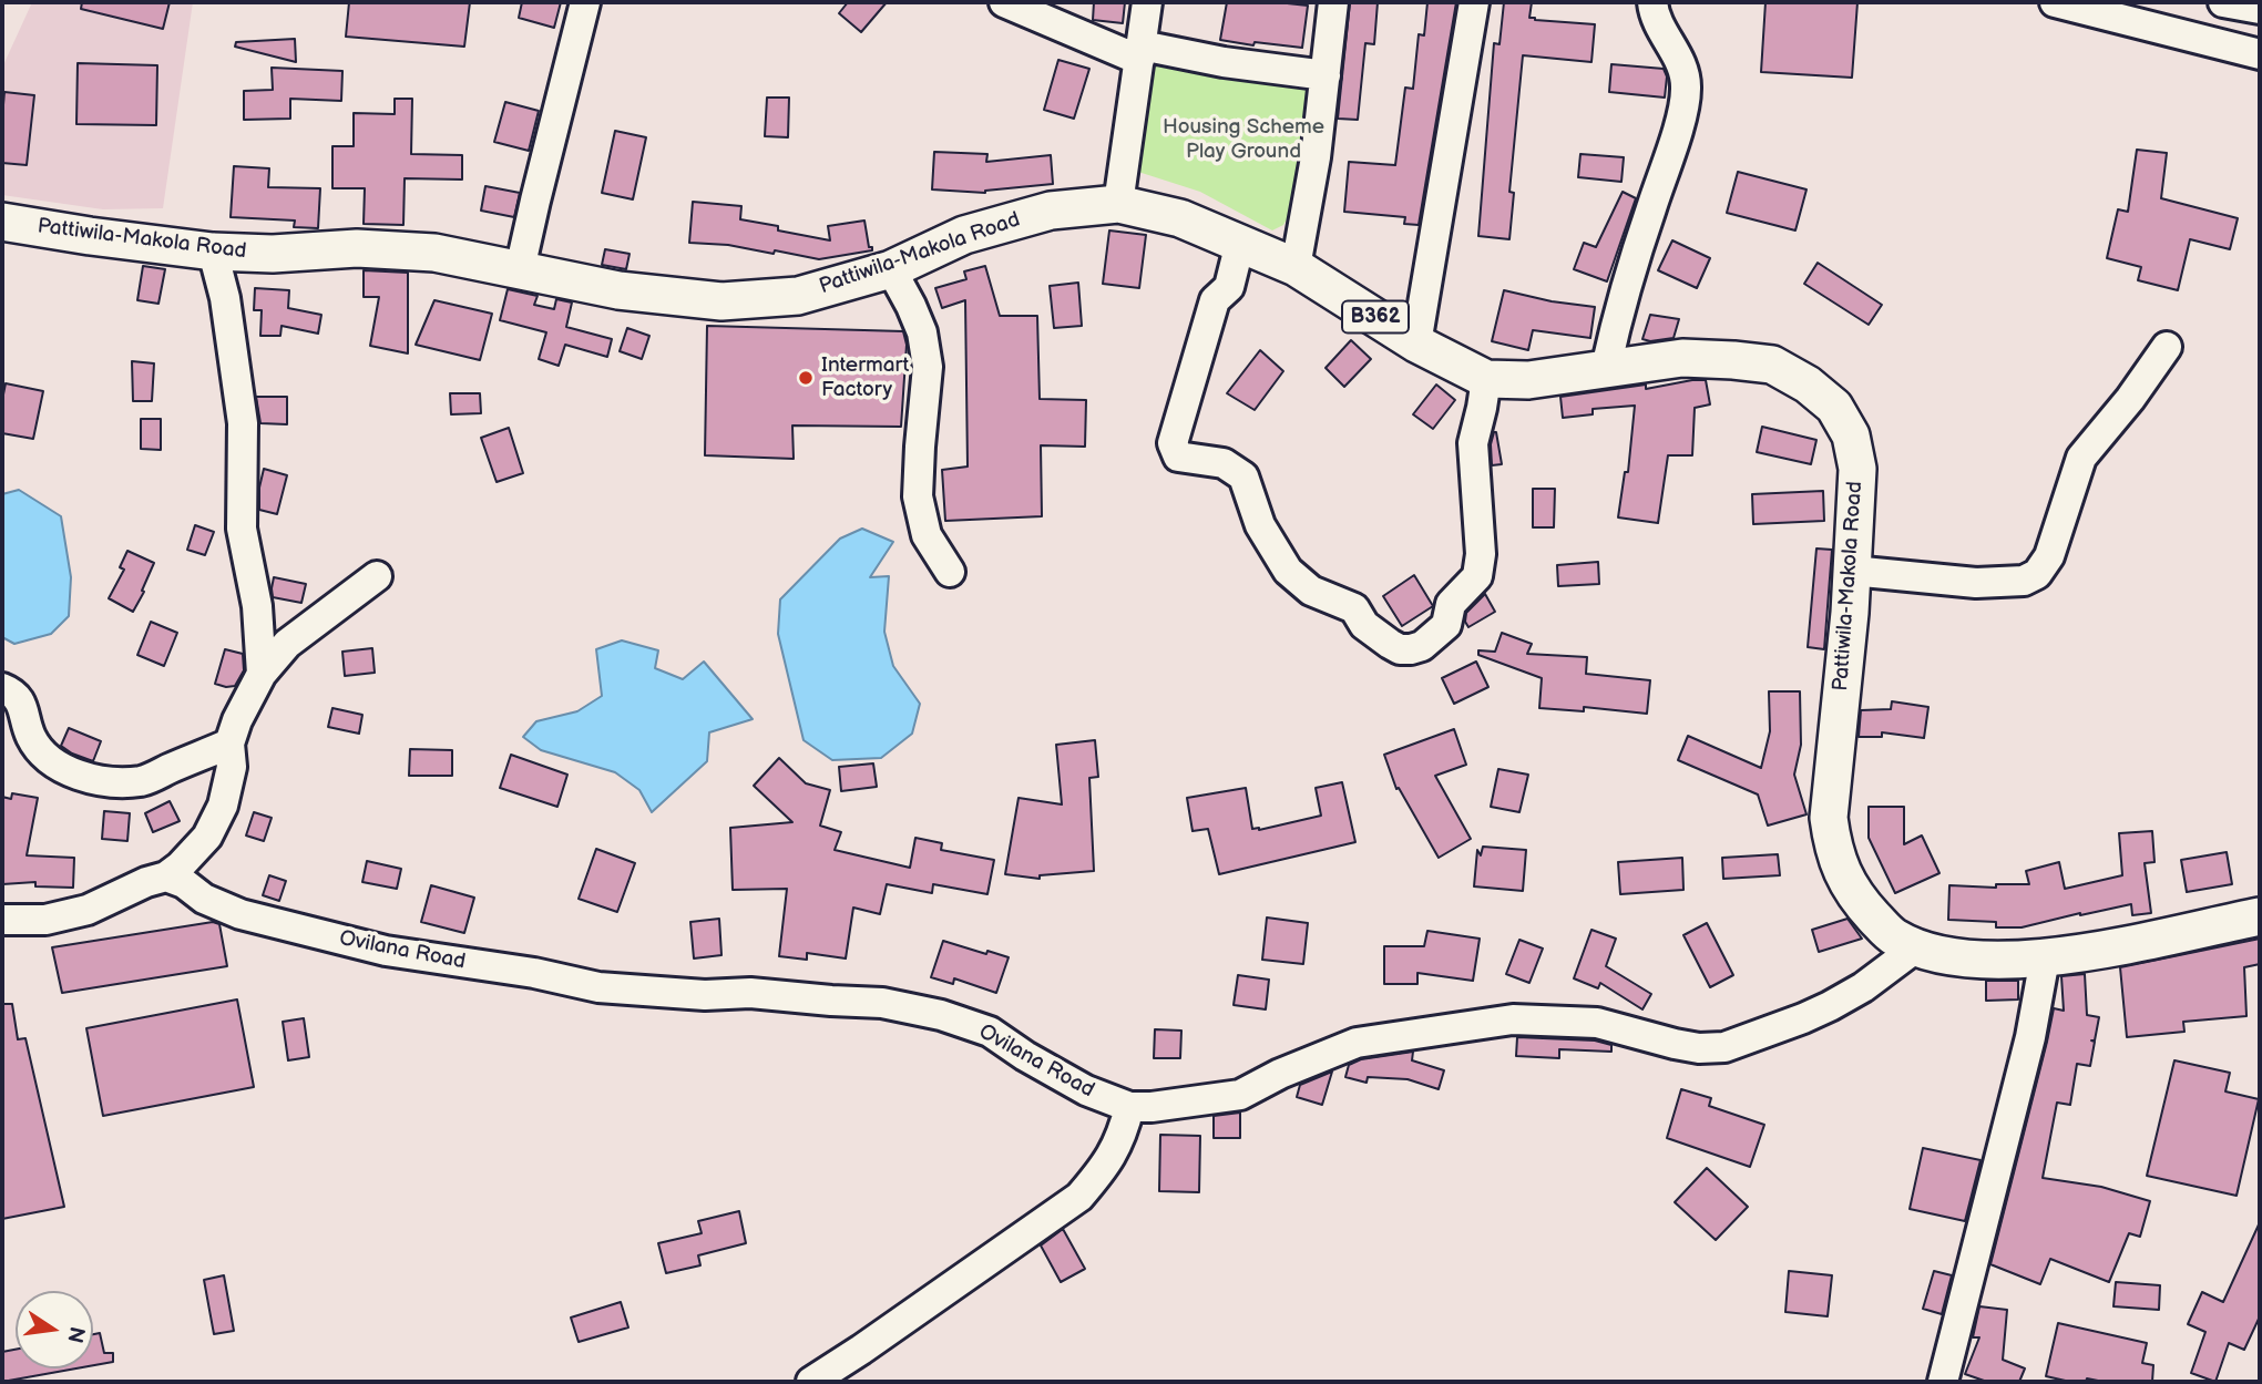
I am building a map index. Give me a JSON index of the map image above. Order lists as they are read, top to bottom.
{
  "streets": {
    "main road": ["Pattiwila-Makola Road", "B362"],
    "street": ["Ovilana Road"]
  },
  "crossings": [
    ["Pattiwila-Makola Road", "Ovilana Road"]
  ],
  "parks": ["Housing Scheme Play Ground"],
  "places": ["Intermart Factory"],
  "north": "right"
}
